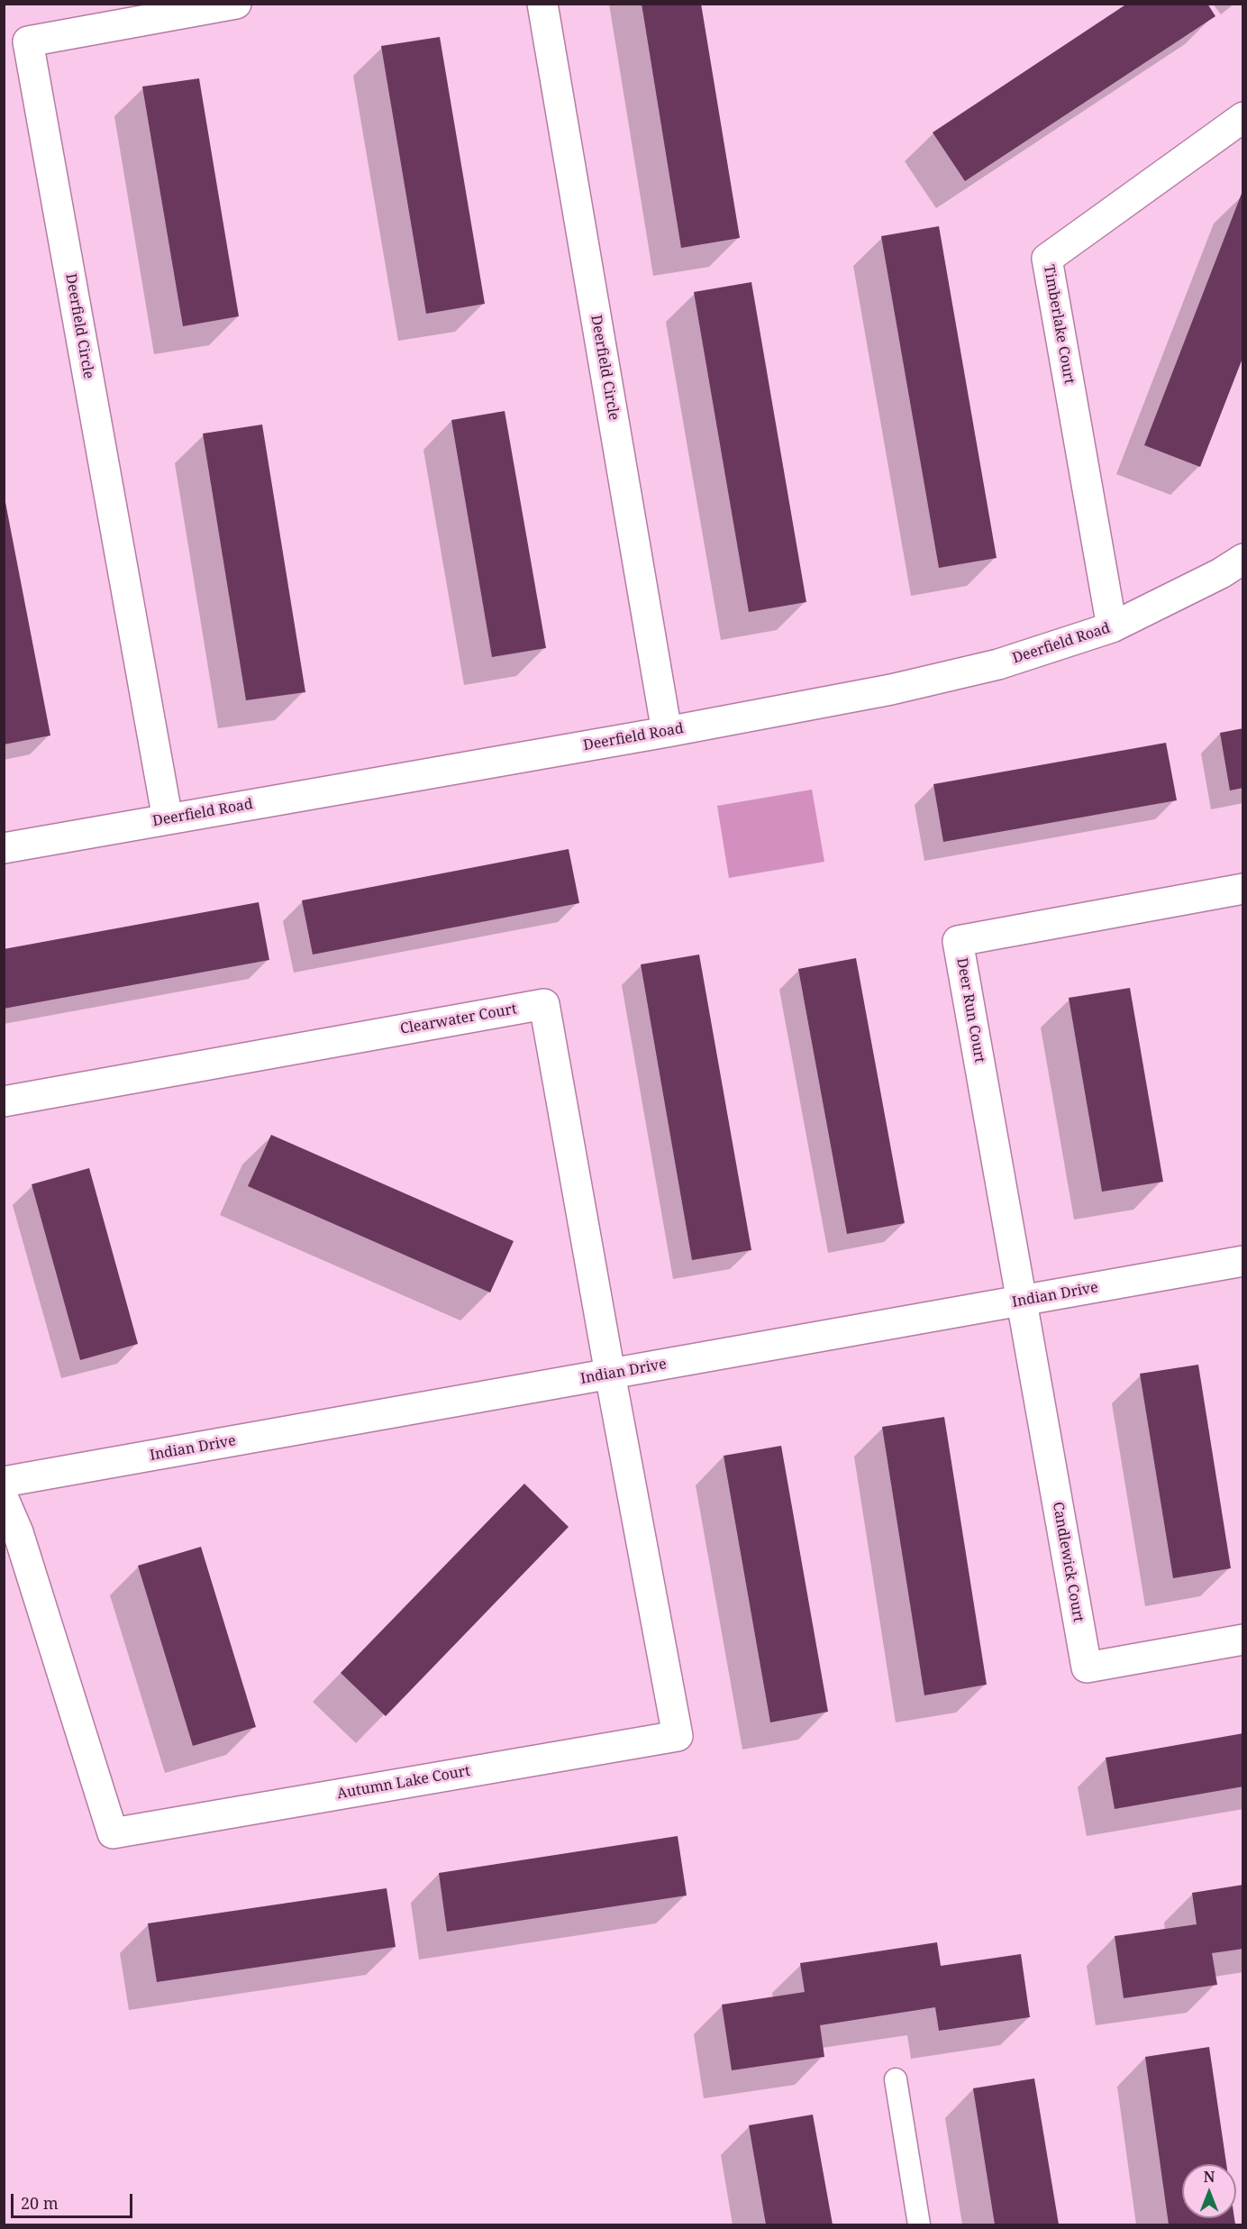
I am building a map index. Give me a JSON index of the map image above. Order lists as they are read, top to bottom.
{
  "streets": {
    "street": [
      "Timberlake Court",
      "Deerfield Circle",
      "Deerfield Road",
      "Deer Run Court",
      "Clearwater Court",
      "Indian Drive",
      "Candlewick Court",
      "Autumn Lake Court"
    ]
  },
  "crossings": [
    ["Timberlake Court", "Deerfield Road"],
    ["Deerfield Circle", "Deerfield Road"],
    ["Deer Run Court", "Indian Drive"],
    ["Deer Run Court", "Candlewick Court"],
    ["Clearwater Court", "Indian Drive"],
    ["Clearwater Court", "Autumn Lake Court"],
    ["Indian Drive", "Candlewick Court"],
    ["Indian Drive", "Autumn Lake Court"]
  ],
  "scale_bar": "20 m",
  "north": "top"
}
